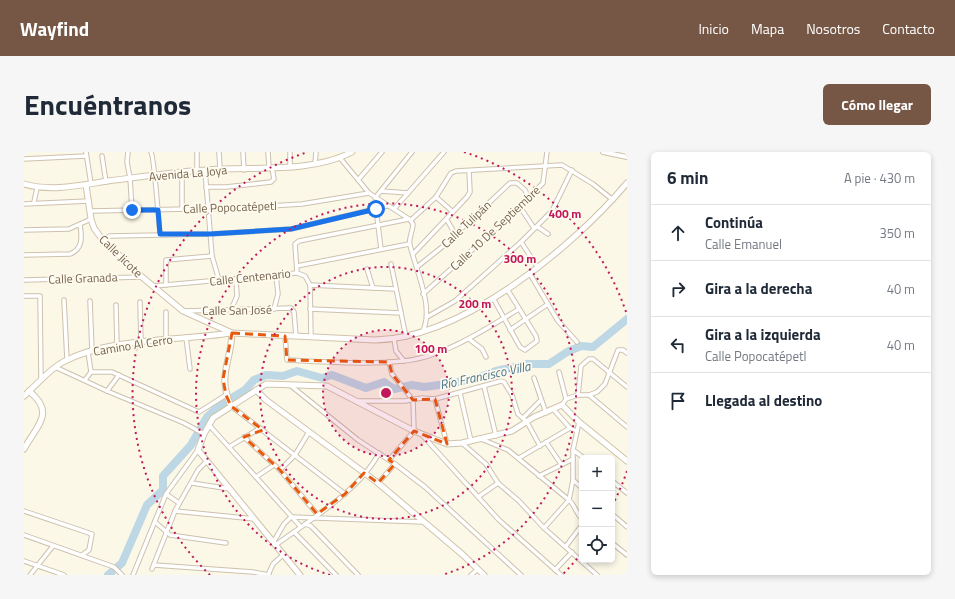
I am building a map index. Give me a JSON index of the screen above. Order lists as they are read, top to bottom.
{
  "streets": {
    "main road": ["Avenida La Joya", "Calle Jicote", "Camino Al Cerro"],
    "street": [
      "Calle Popocatépetl",
      "Calle Tulipán",
      "Calle 10 De Septiembre",
      "Calle Centenario",
      "Calle Granada",
      "Calle San José"
    ]
  },
  "crossings": [
    ["Avenida La Joya", "Calle Jicote"],
    ["Calle Popocatépetl", "Calle Jicote"],
    ["Calle Tulipán", "Calle 10 De Septiembre"],
    ["Calle Jicote", "Calle Centenario"],
    ["Calle Jicote", "Calle Granada"],
    ["Calle Jicote", "Calle San José"],
    ["Calle Jicote", "Camino Al Cerro"]
  ],
  "water": ["Río Francisco Villa"],
  "page": {
    "header": "Wayfind",
    "nav": [
      "Inicio",
      "Mapa",
      "Nosotros",
      "Contacto"
    ],
    "title": "Encuéntranos",
    "buttons": "Cómo llegar",
    "heading": ["6 min", "A pie · 430 m"],
    "list": [
      ["Continúa", "Calle Emanuel", "350 m"],
      ["Gira a la derecha", "40 m"],
      ["Gira a la izquierda", "Calle Popocatépetl", "40 m"],
      "Llegada al destino"
    ],
    "map_buttons": ["+", "−"]
  },
  "rings": [
    "400 m",
    "300 m",
    "200 m",
    "100 m"
  ]
}
